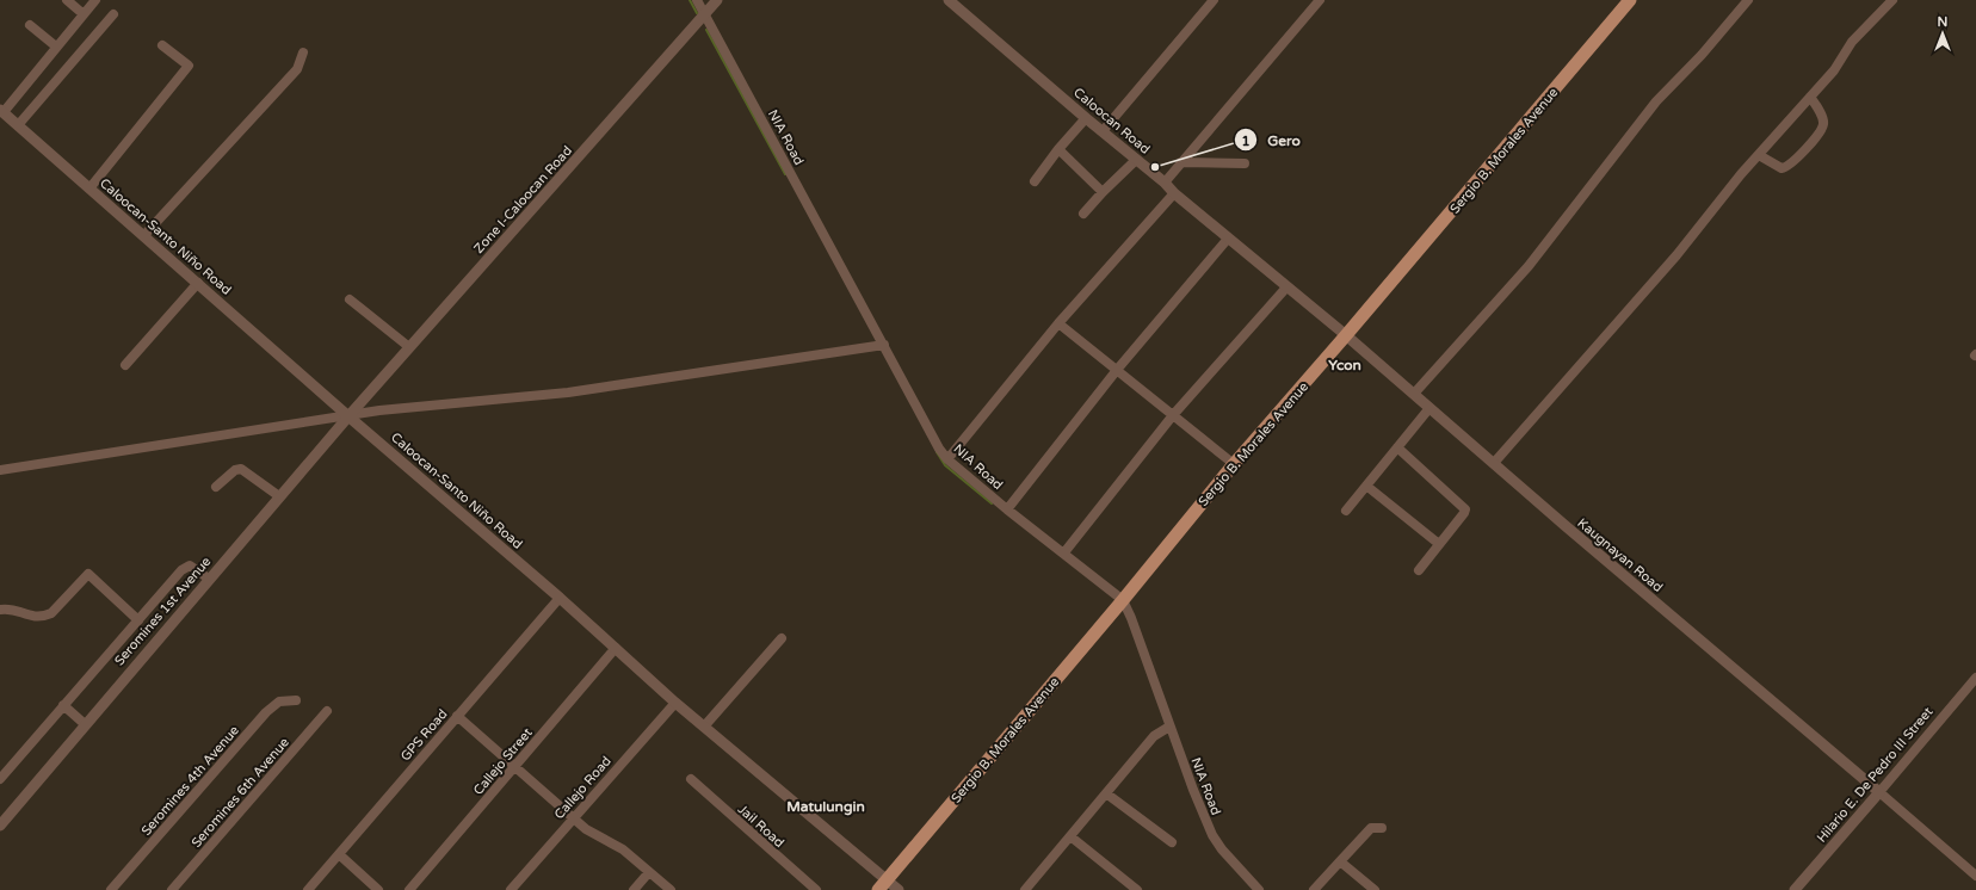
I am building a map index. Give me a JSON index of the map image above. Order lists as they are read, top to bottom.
{
  "streets": {
    "main road": ["Sergio B. Morales Avenue"],
    "street": [
      "Caloocan Road",
      "NIA Road",
      "Zone I-Caloocan Road",
      "Caloocan-Santo Niño Road",
      "Kaugnayan Road",
      "Seromines 1st Avenue",
      "GPS Road",
      "Callejo Street",
      "Hilario E. De Pedro III Street",
      "Seromines 4th Avenue",
      "Callejo Road",
      "Seromines 6th Avenue",
      "Jail Road"
    ]
  },
  "crossings": [
    ["Caloocan Road", "Sergio B. Morales Avenue"],
    ["Caloocan Road", "Kaugnayan Road"],
    ["NIA Road", "Sergio B. Morales Avenue"],
    ["NIA Road", "Zone I-Caloocan Road"],
    ["Sergio B. Morales Avenue", "Caloocan-Santo Niño Road"],
    ["Sergio B. Morales Avenue", "Kaugnayan Road"],
    ["Zone I-Caloocan Road", "Caloocan-Santo Niño Road"],
    ["Zone I-Caloocan Road", "Seromines 1st Avenue"],
    ["Caloocan-Santo Niño Road", "Seromines 1st Avenue"],
    ["Caloocan-Santo Niño Road", "GPS Road"],
    ["Caloocan-Santo Niño Road", "Callejo Street"],
    ["Caloocan-Santo Niño Road", "Callejo Road"],
    ["Kaugnayan Road", "Hilario E. De Pedro III Street"]
  ],
  "districts": ["Ycon", "Matulungin"],
  "places": ["Gero"],
  "north": "top"
}
